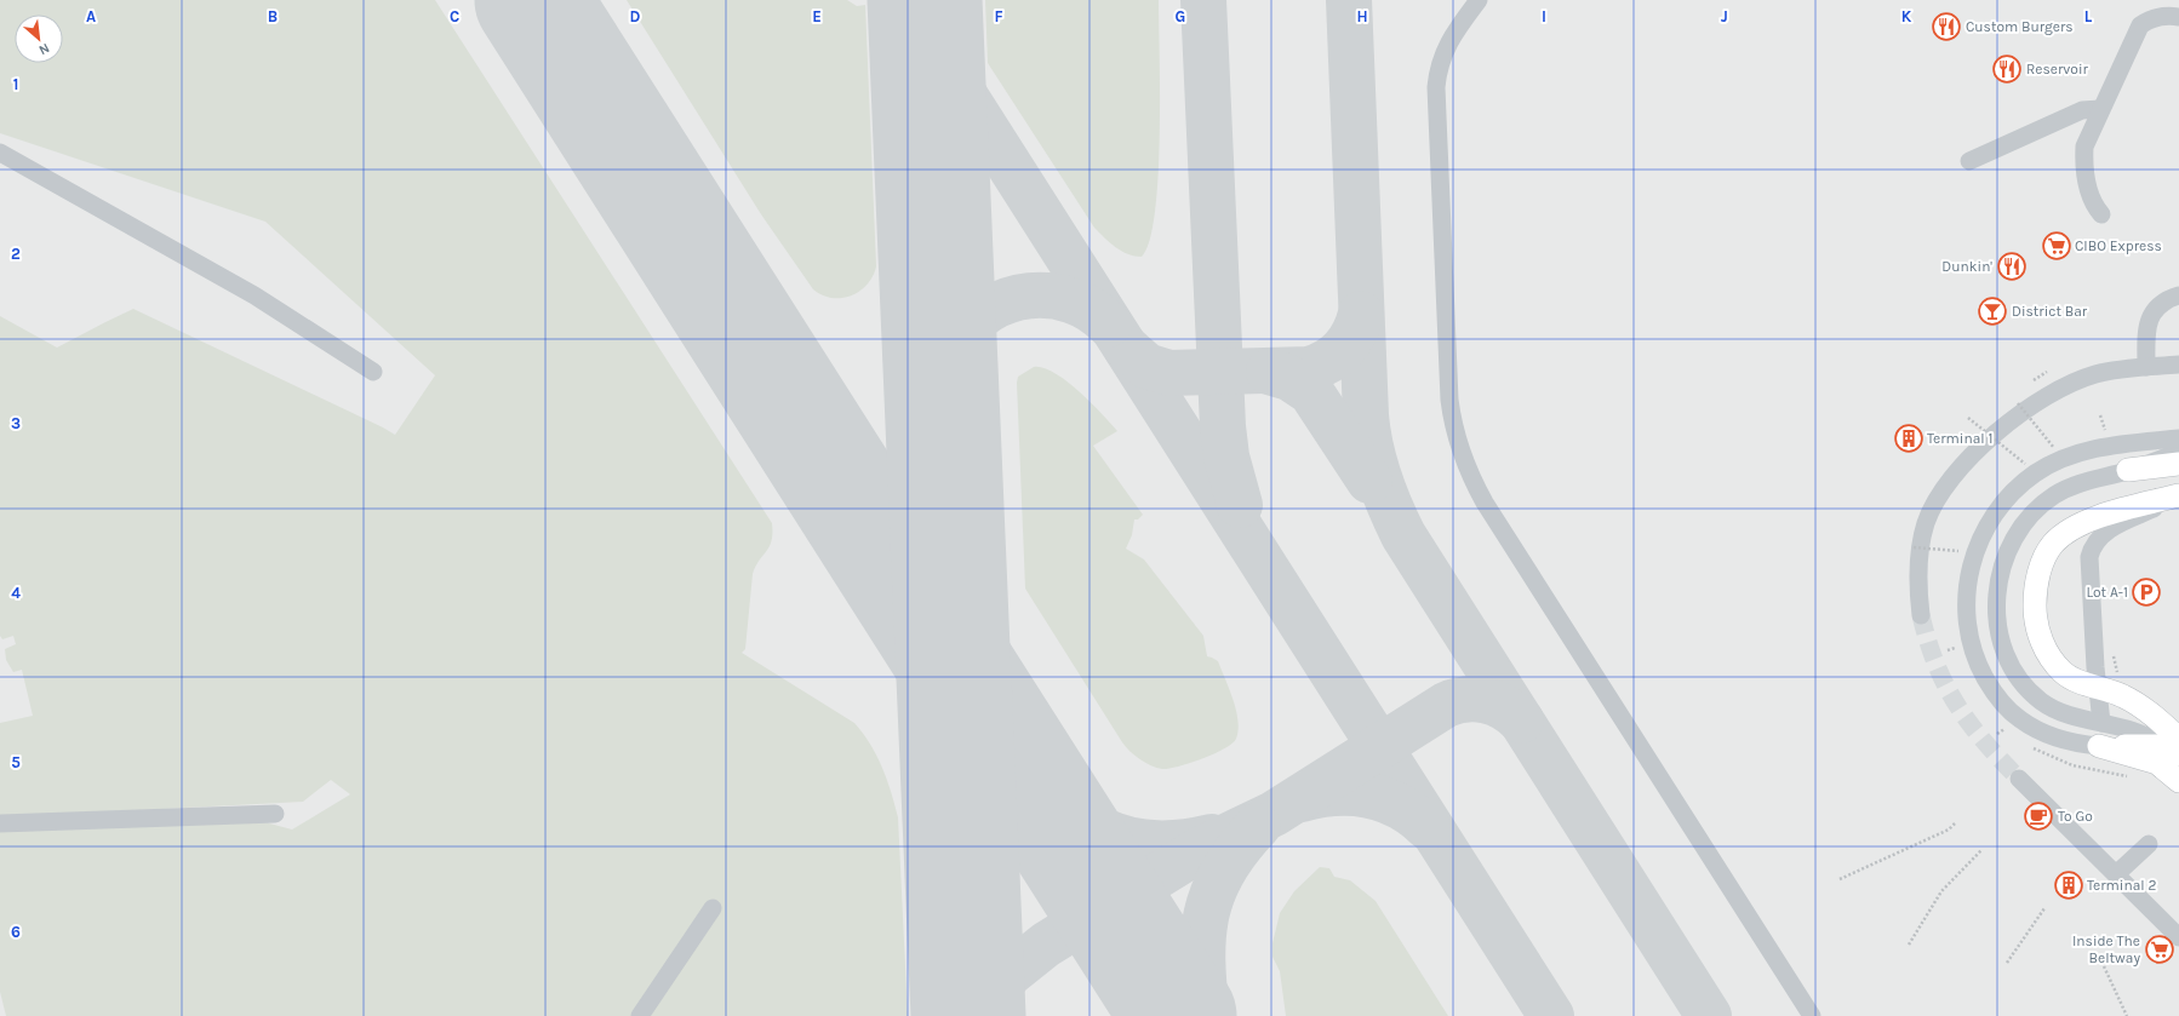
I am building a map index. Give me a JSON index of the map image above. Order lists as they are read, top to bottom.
{
  "places": {
    "restaurant": ["Custom Burgers", "Reservoir", "Dunkin'"],
    "supermarket": ["CIBO Express", "Inside The Beltway"],
    "bar": ["District Bar"],
    "building": ["Terminal 1", "Terminal 2"],
    "parking": ["Lot A-1"],
    "cafe": ["To Go"]
  },
  "north": "bottom right",
  "grid": {
    "columns": [
      "A",
      "B",
      "C",
      "D",
      "E",
      "F",
      "G",
      "H",
      "I",
      "J",
      "K",
      "L"
    ],
    "rows": [
      "1",
      "2",
      "3",
      "4",
      "5",
      "6"
    ]
  }
}
